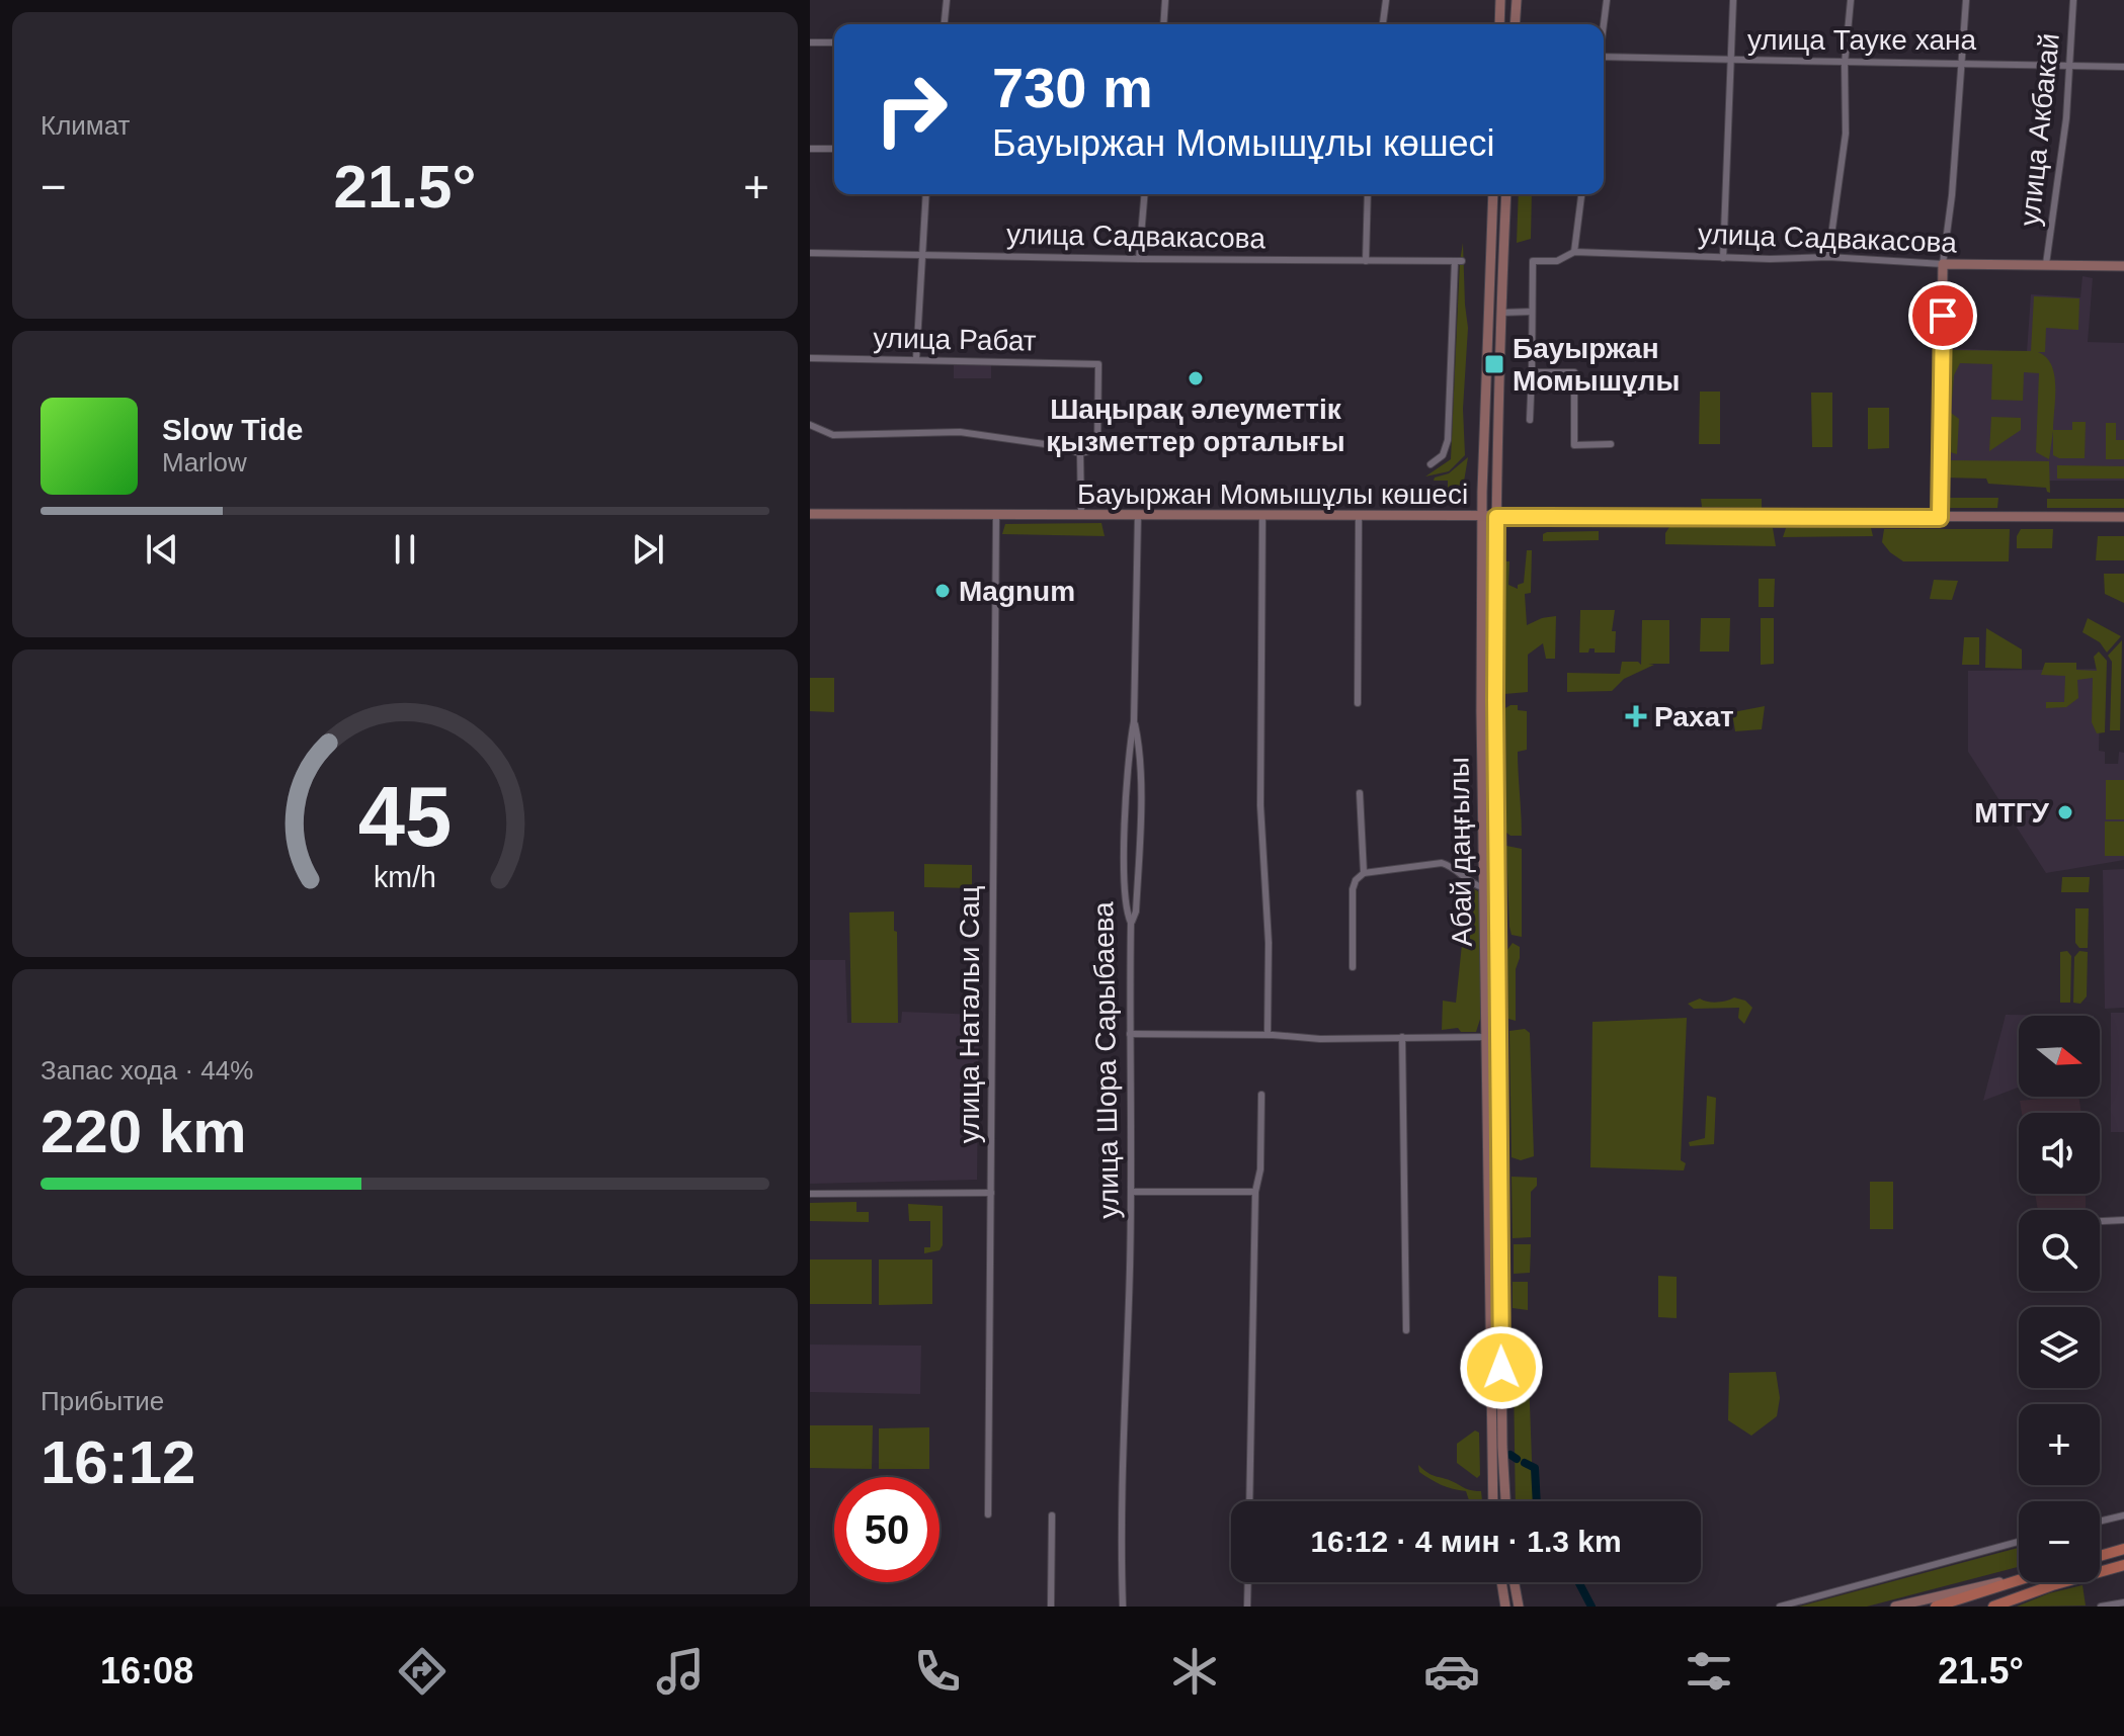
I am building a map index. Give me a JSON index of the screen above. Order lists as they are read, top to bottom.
{
  "streets": {
    "main road": ["улица Садвакасова", "Бауыржан Момышұлы көшесі", "Абай даңғылы"],
    "street": [
      "улица Тауке хана",
      "улица Акбакай",
      "улица Рабат",
      "улица Натальи Сац",
      "улица Шора Сарыбаева"
    ]
  },
  "crossings": [
    ["улица Тауке хана", "улица Акбакай"],
    ["улица Акбакай", "улица Садвакасова"],
    ["Бауыржан Момышұлы көшесі", "Абай даңғылы"],
    ["Бауыржан Момышұлы көшесі", "улица Натальи Сац"],
    ["Бауыржан Момышұлы көшесі", "улица Шора Сарыбаева"]
  ],
  "places": {
    "transit": ["Бауыржан Момышұлы"],
    "other": ["Шаңырақ әлеуметтік қызметтер орталығы", "Magnum", "МТГУ"],
    "health": ["Рахат"]
  },
  "north": "right",
  "page": {
    "tile": [
      "Климат",
      ["Запас хода · 44%", "220 km"],
      ["Прибытие", "16:12"]
    ],
    "turn": ["730 m", "Бауыржан Момышұлы көшесі"],
    "heat": ["−", "21.5°", "+"],
    "song": ["Slow Tide", "Marlow"],
    "map_buttons": ["+", "−"],
    "limit": "50",
    "trip": "16:12 · 4 мин · 1.3 km",
    "tabs": ["16:08", "21.5°"],
    "gauge": ["45", "km/h"]
  }
}
